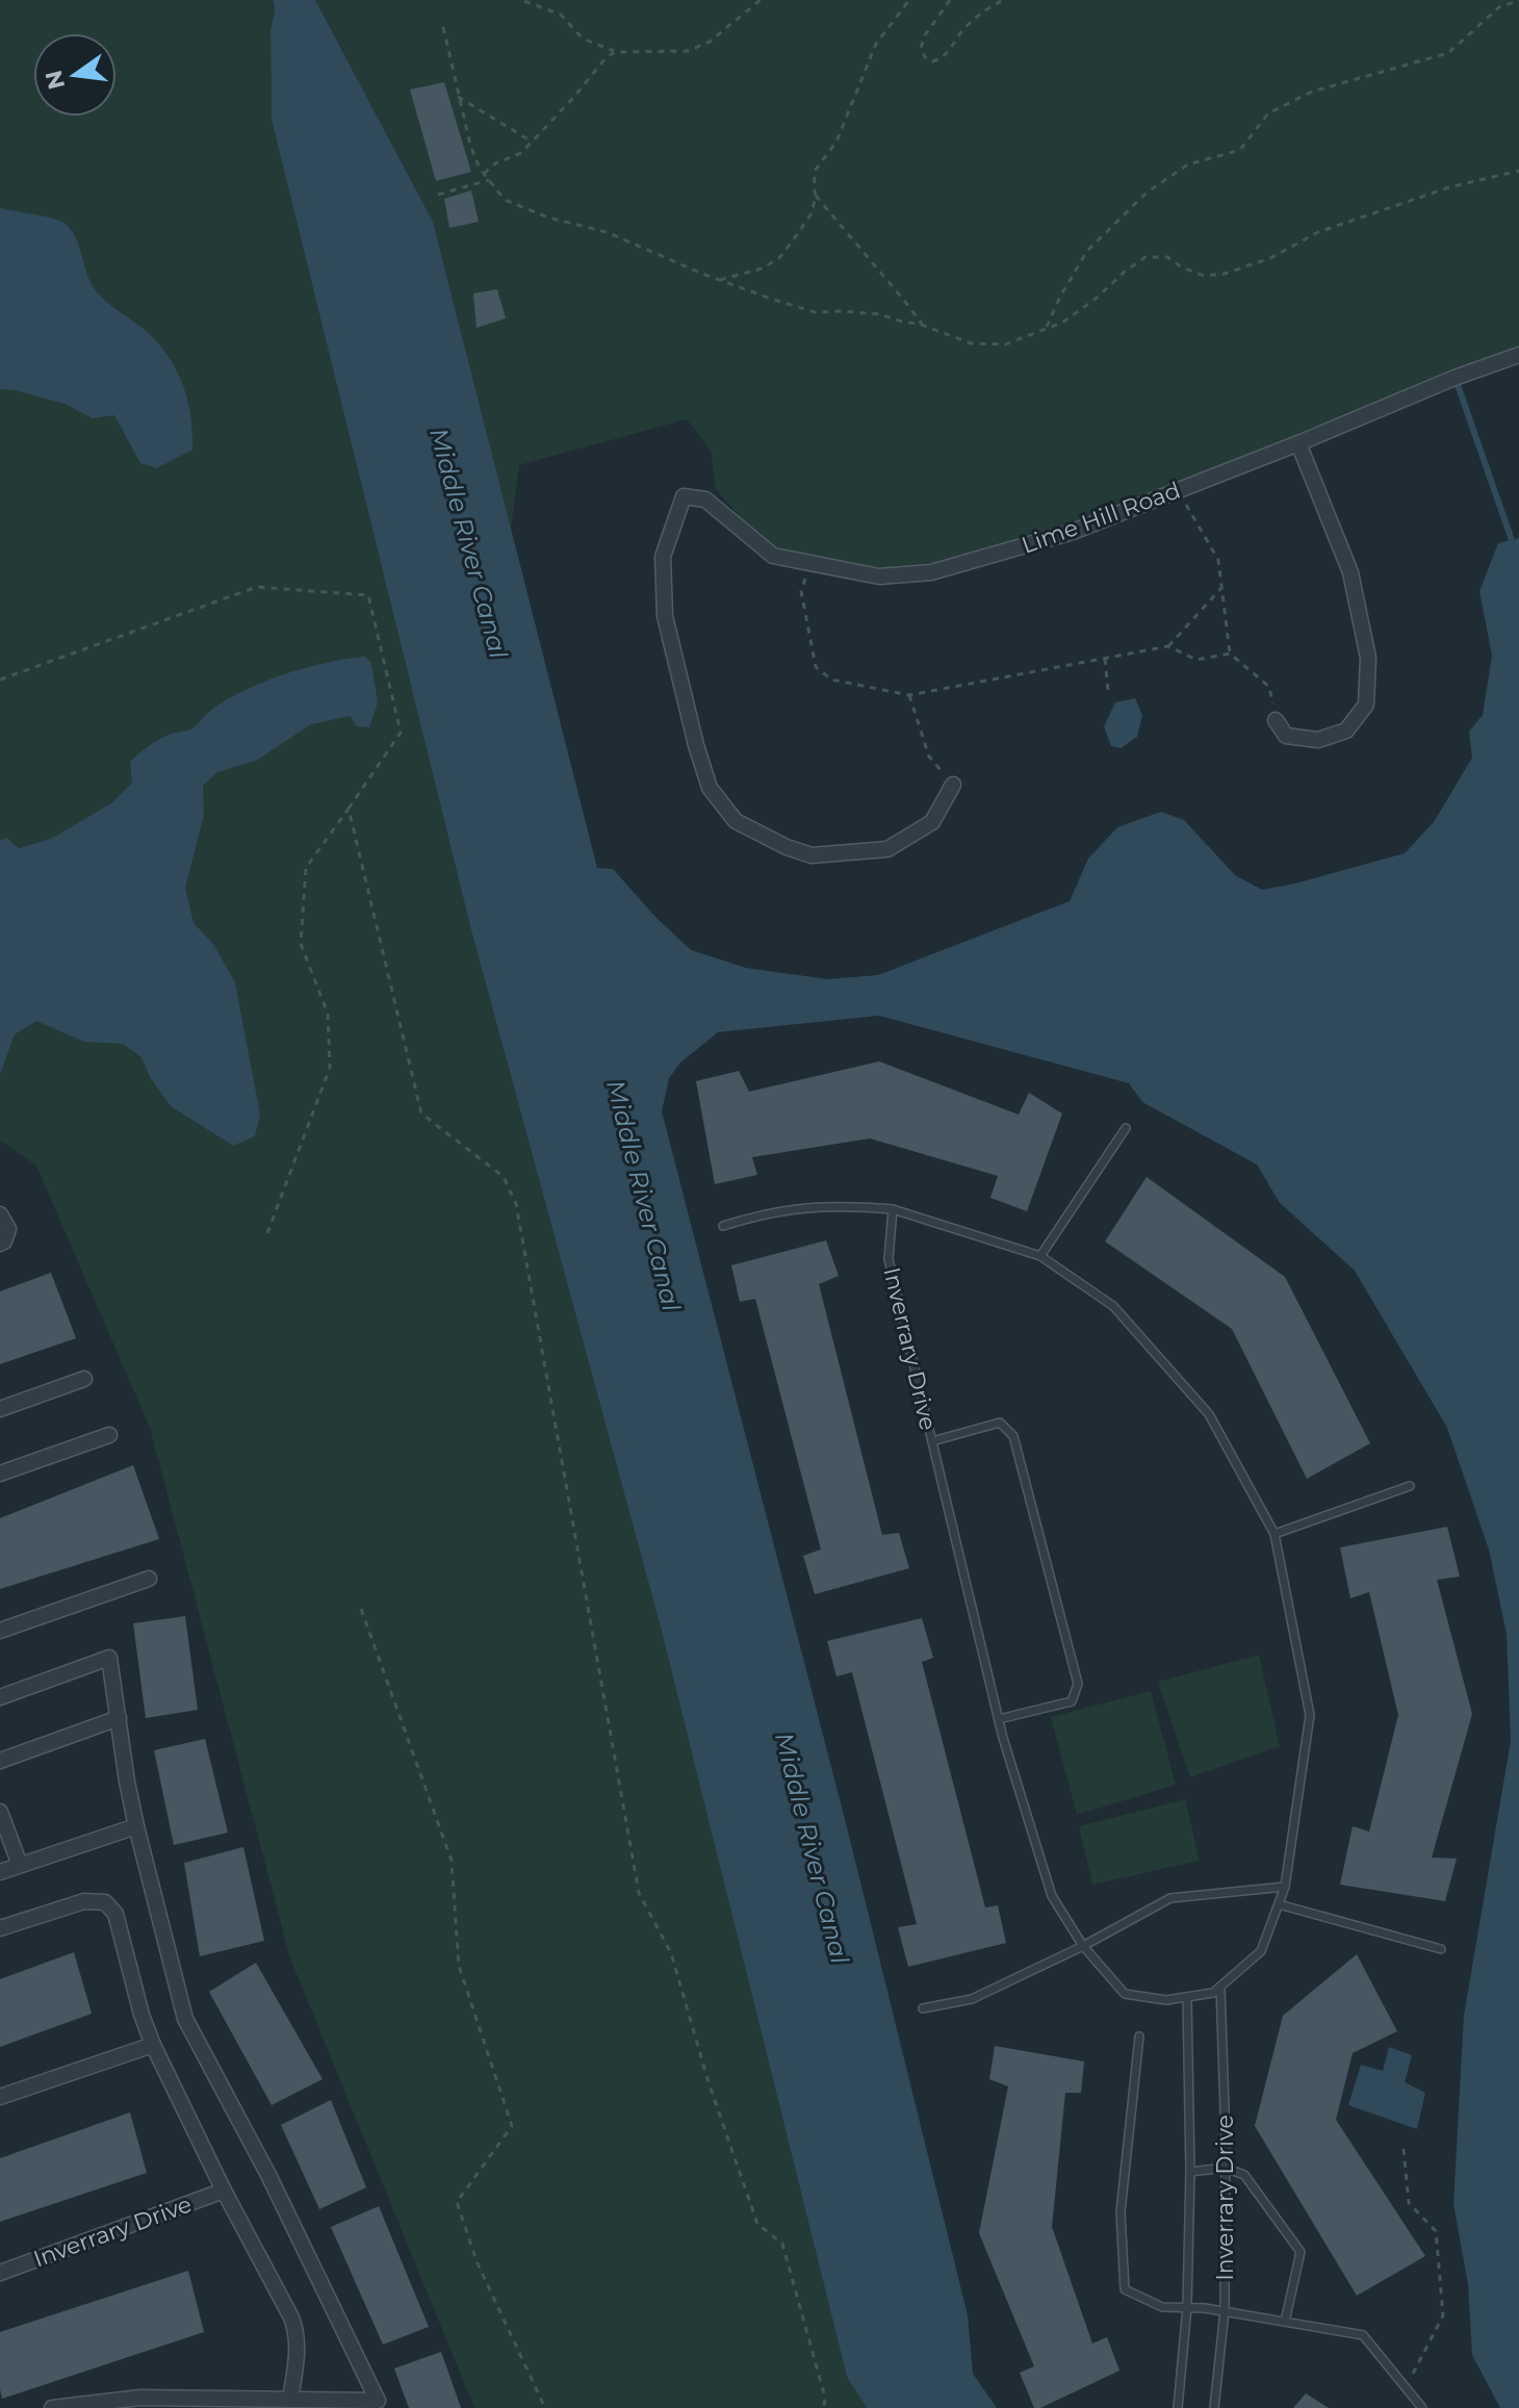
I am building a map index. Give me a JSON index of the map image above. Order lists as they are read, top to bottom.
{
  "streets": {
    "street": ["Lime Hill Road", "Inverrary Drive"]
  },
  "water": ["Middle River Canal"],
  "north": "left"
}
